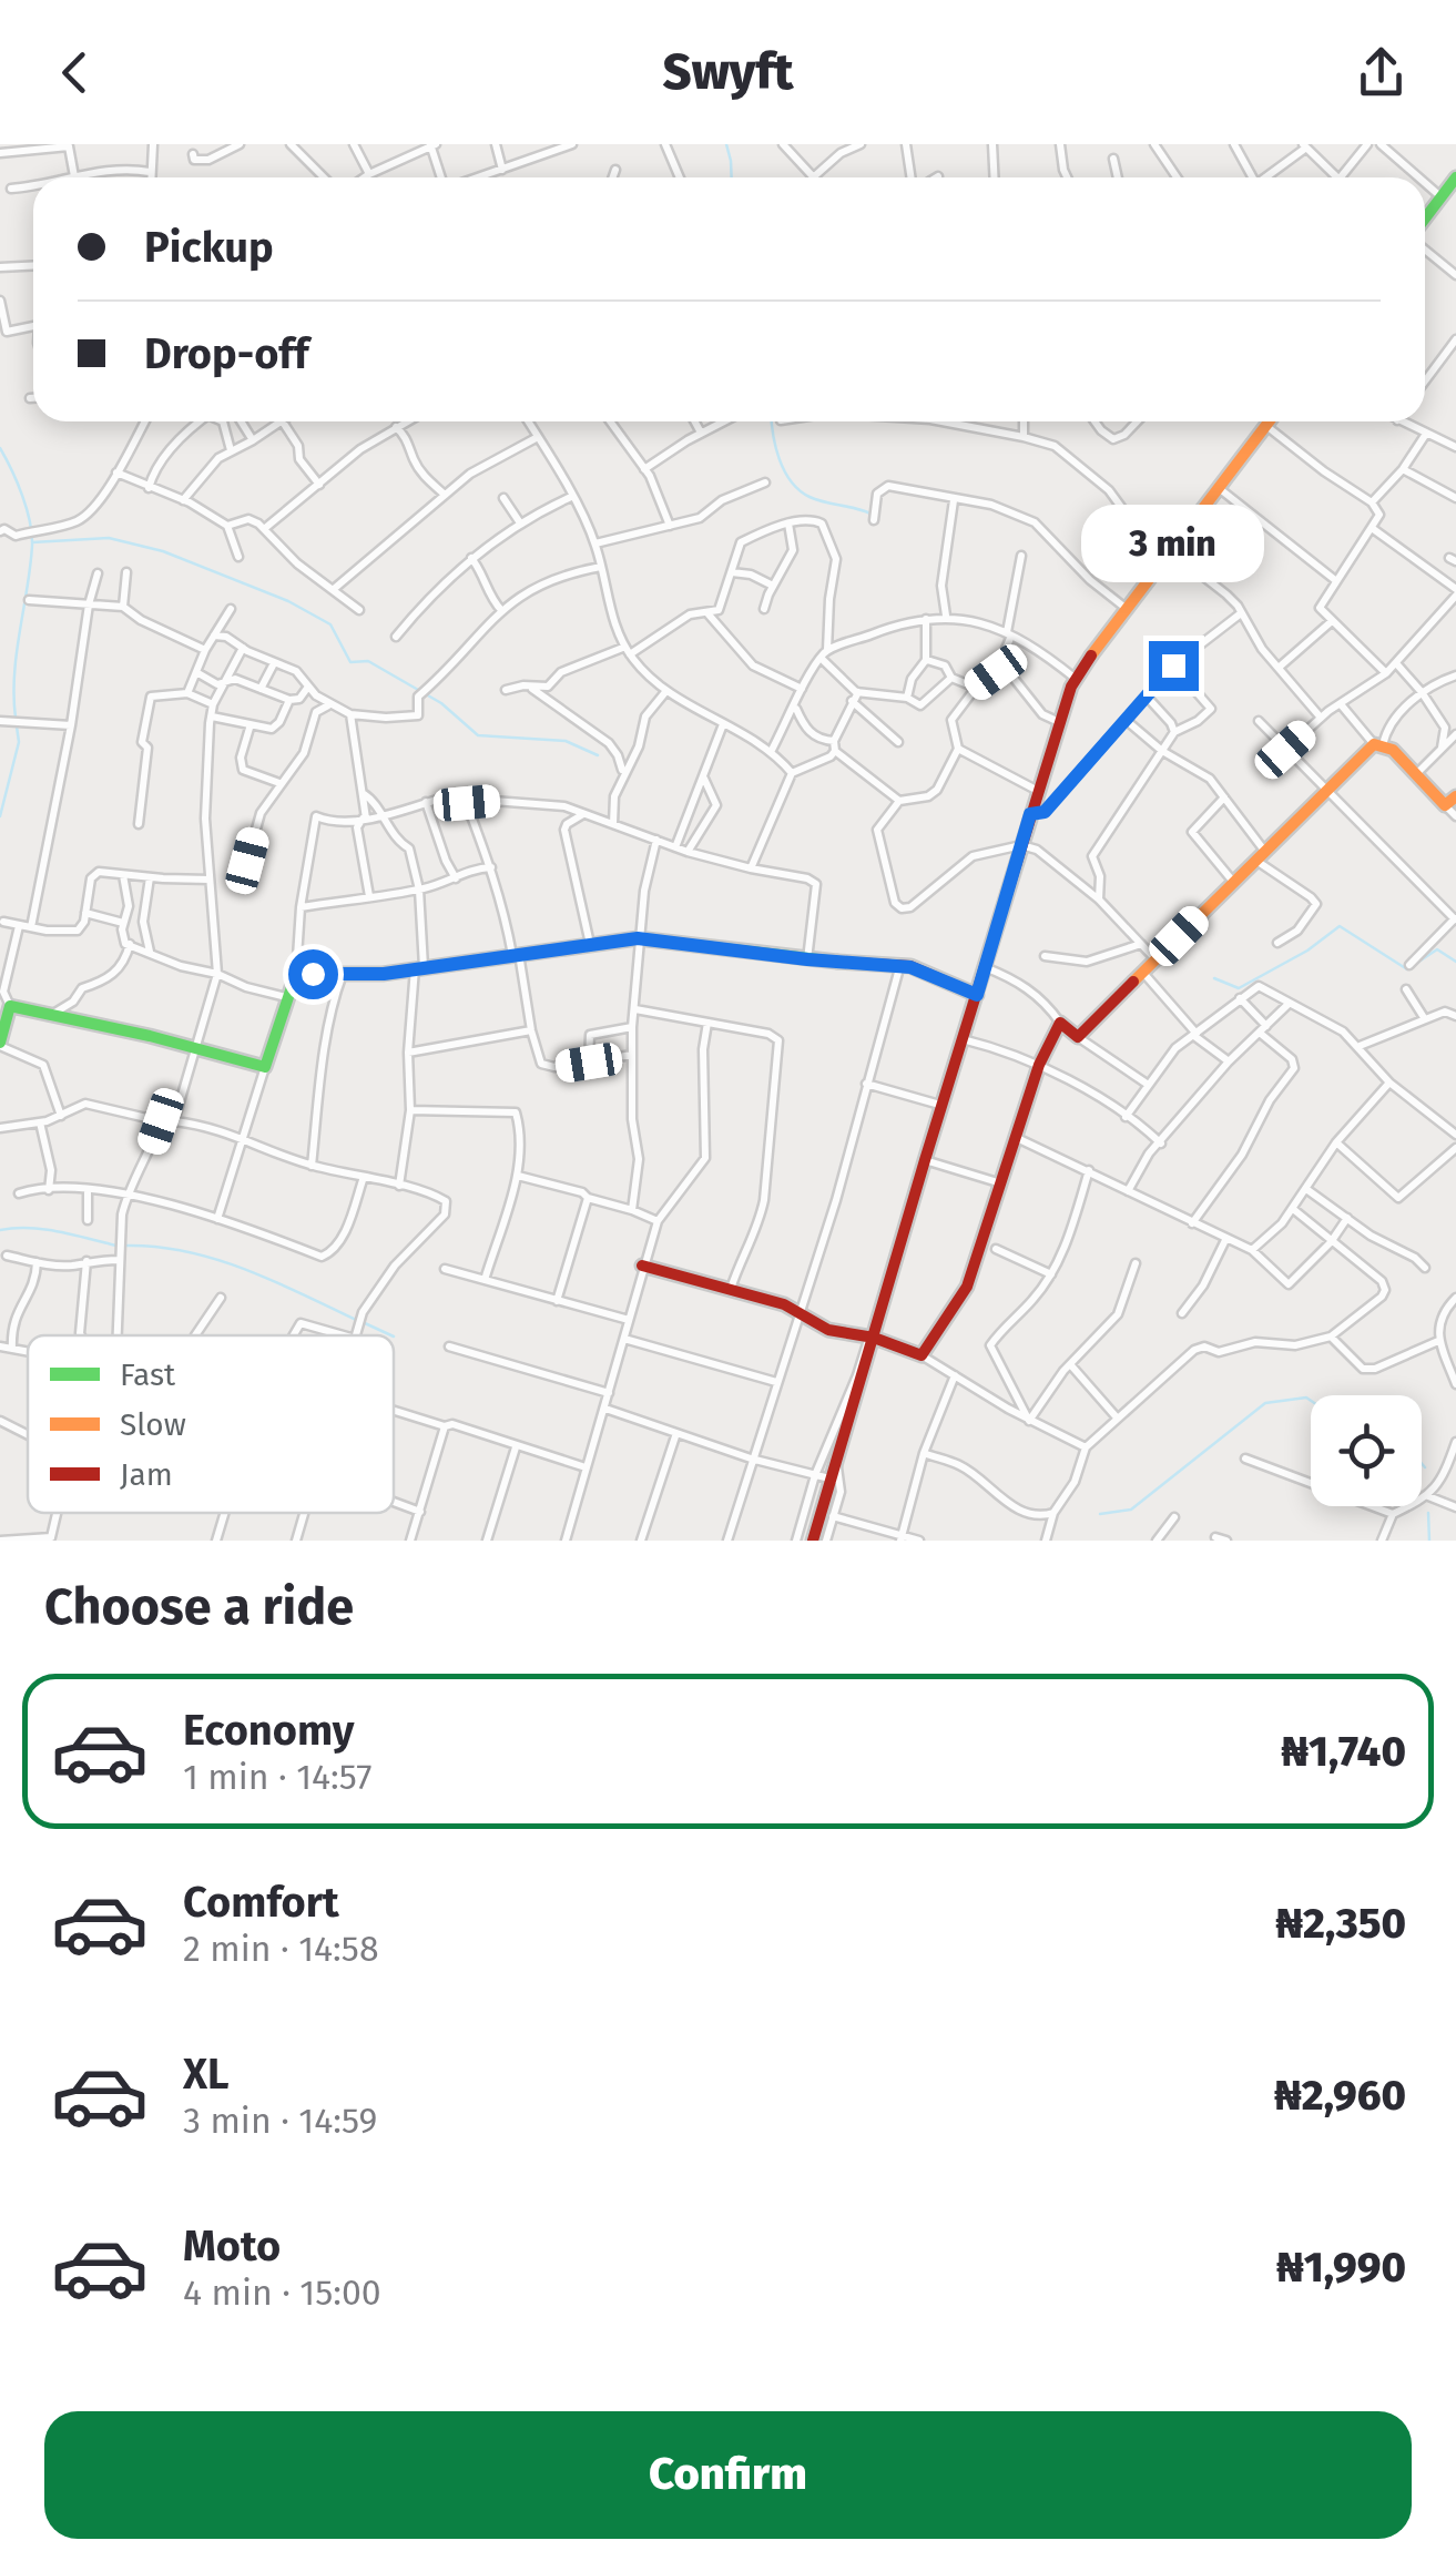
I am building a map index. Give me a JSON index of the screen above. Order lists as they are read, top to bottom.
{
  "legend": ["Fast", "Slow", "Jam"],
  "page": {
    "header": "Swyft",
    "banner": ["Pickup", "Drop-off"],
    "bubble": "3 min",
    "heading": "Choose a ride",
    "list": [
      {
        "name": "Economy",
        "note": "1 min · 14:57",
        "value": "₦1,740"
      },
      {
        "name": "Comfort",
        "note": "2 min · 14:58",
        "value": "₦2,350"
      },
      {
        "name": "XL",
        "note": "3 min · 14:59",
        "value": "₦2,960"
      },
      {
        "name": "Moto",
        "note": "4 min · 15:00",
        "value": "₦1,990"
      }
    ],
    "buttons": "Confirm"
  }
}
